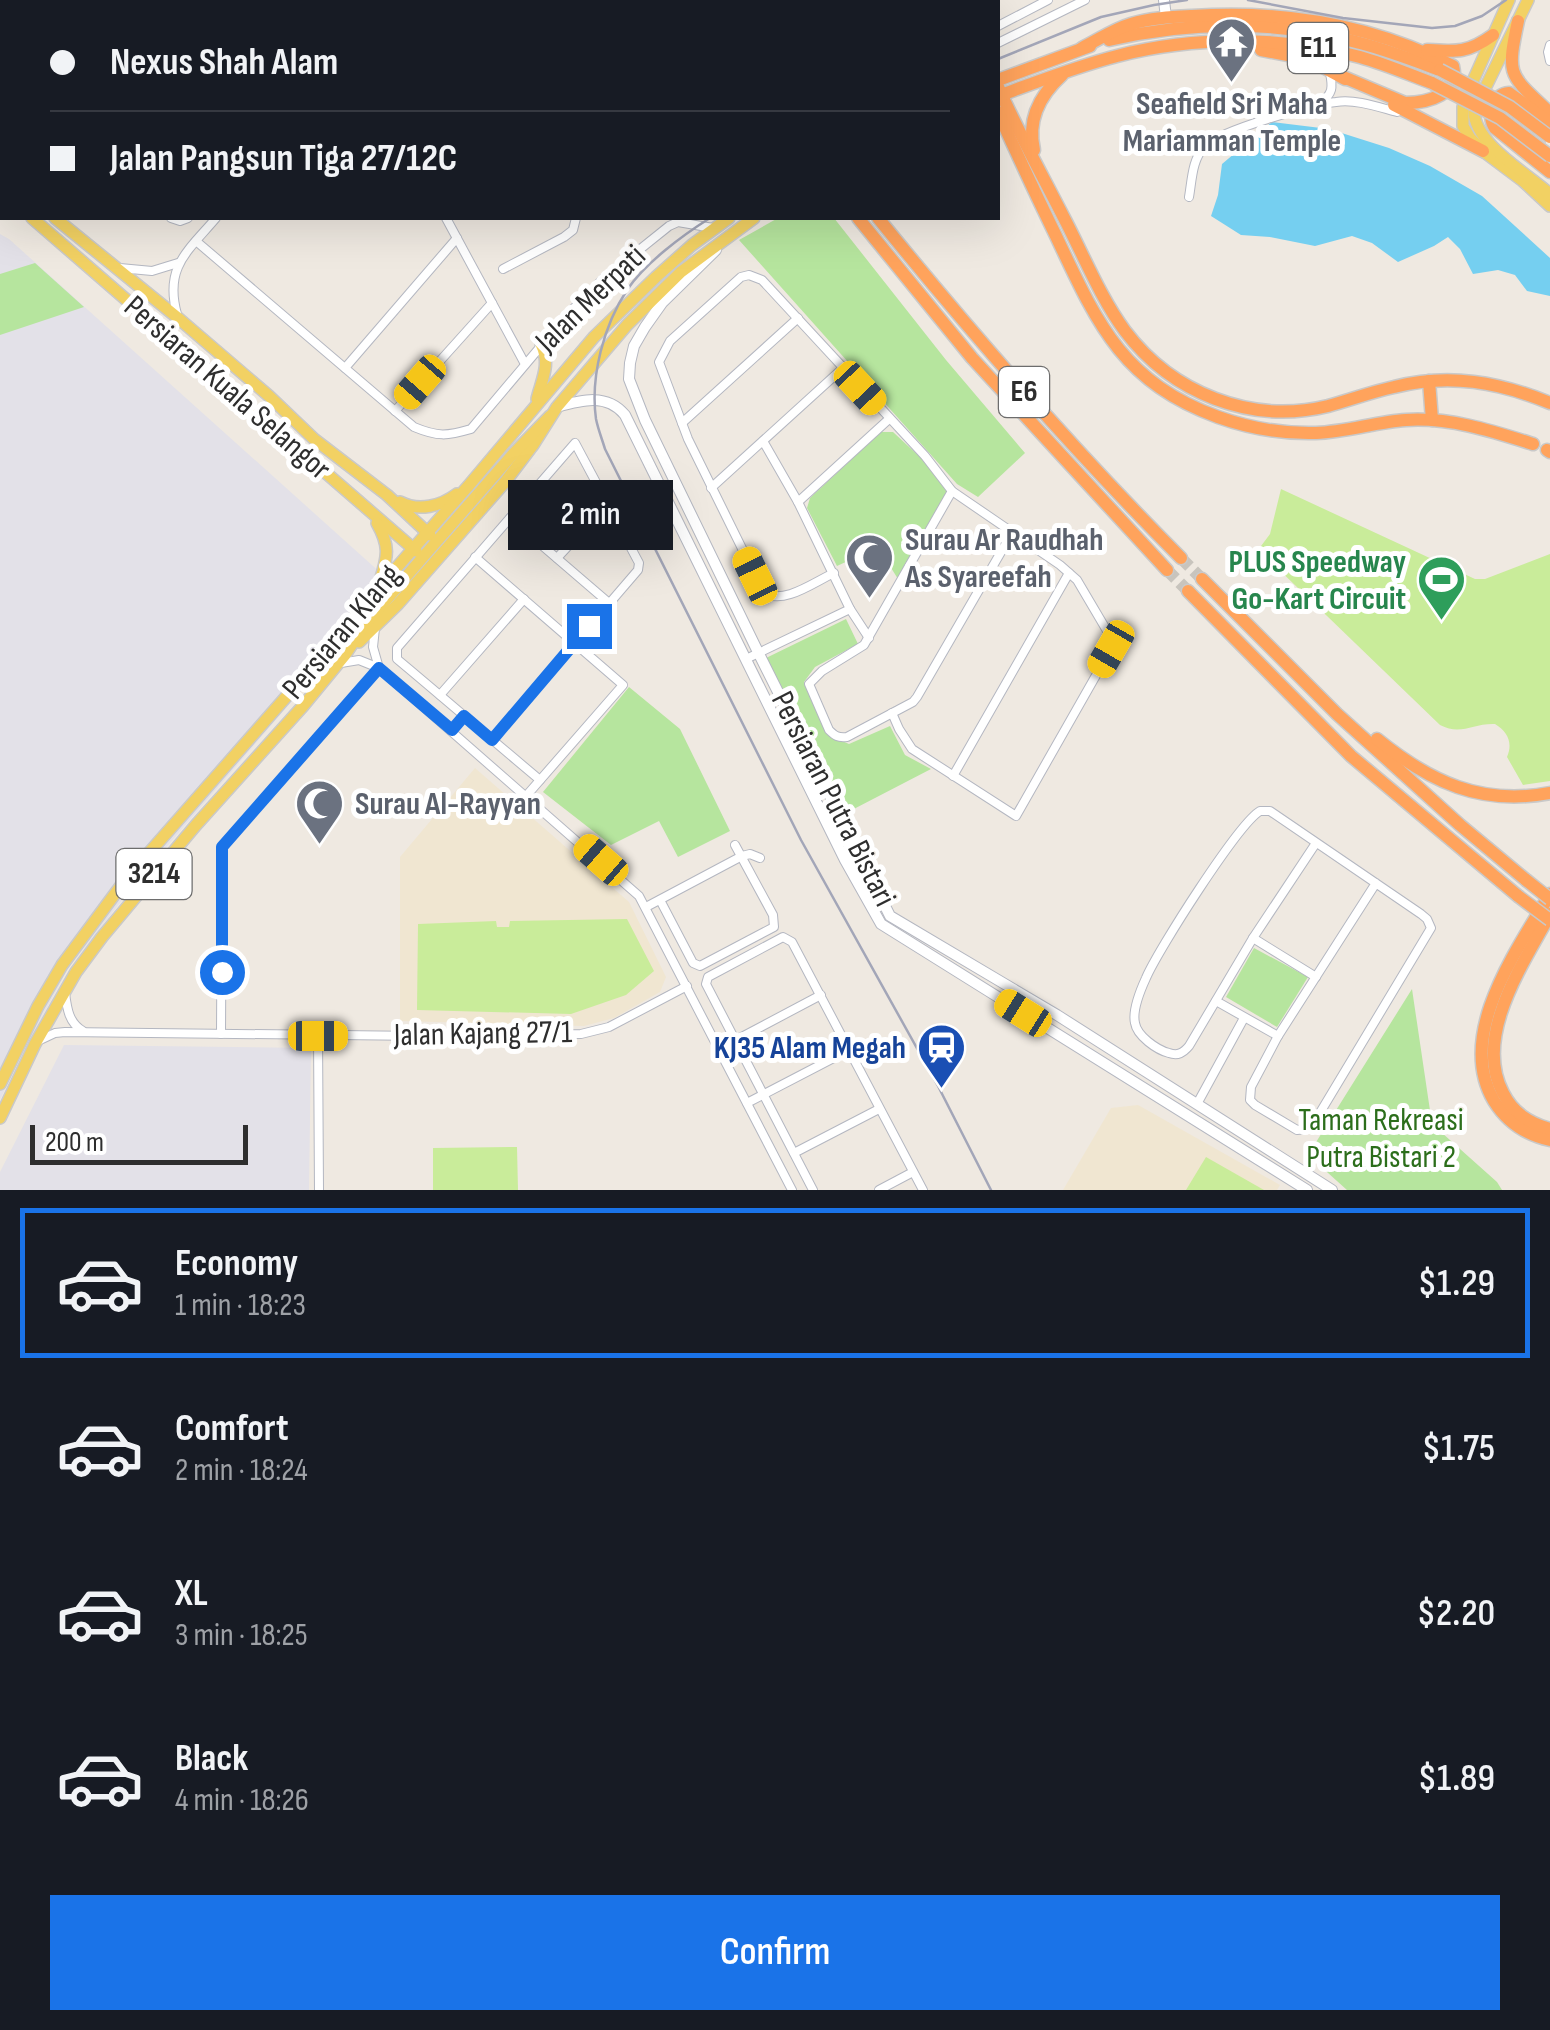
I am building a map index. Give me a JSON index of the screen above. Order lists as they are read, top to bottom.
{
  "streets": {
    "highway": ["E11", "E6"],
    "main road": [
      "Persiaran Kuala Selangor",
      "Persiaran Klang",
      "Persiaran Putra Bistari",
      "3214"
    ],
    "street": ["Jalan Merpati", "Jalan Kajang 27/1"]
  },
  "crossings": [
    ["Jalan Merpati", "Persiaran Klang"],
    ["Persiaran Kuala Selangor", "Persiaran Klang"],
    ["Persiaran Klang", "Persiaran Putra Bistari"],
    ["Persiaran Klang", "Jalan Kajang 27/1"]
  ],
  "parks": ["Taman Rekreasi Putra Bistari 2"],
  "places": {
    "temple": ["Seafield Sri Maha Mariamman Temple"],
    "mosque": ["Surau Ar Raudhah As Syareefah", "Surau Al-Rayyan"],
    "sports": ["PLUS Speedway Go-Kart Circuit"],
    "station": ["KJ35 Alam Megah"]
  },
  "scale_bar": "200 m",
  "page": {
    "banner": ["Nexus Shah Alam", "Jalan Pangsun Tiga 27/12C"],
    "bubble": "2 min",
    "scale": "200 m",
    "list": [
      {
        "name": "Economy",
        "note": "1 min · 18:23",
        "value": "$1.29"
      },
      {
        "name": "Comfort",
        "note": "2 min · 18:24",
        "value": "$1.75"
      },
      {
        "name": "XL",
        "note": "3 min · 18:25",
        "value": "$2.20"
      },
      {
        "name": "Black",
        "note": "4 min · 18:26",
        "value": "$1.89"
      }
    ],
    "buttons": "Confirm"
  }
}
